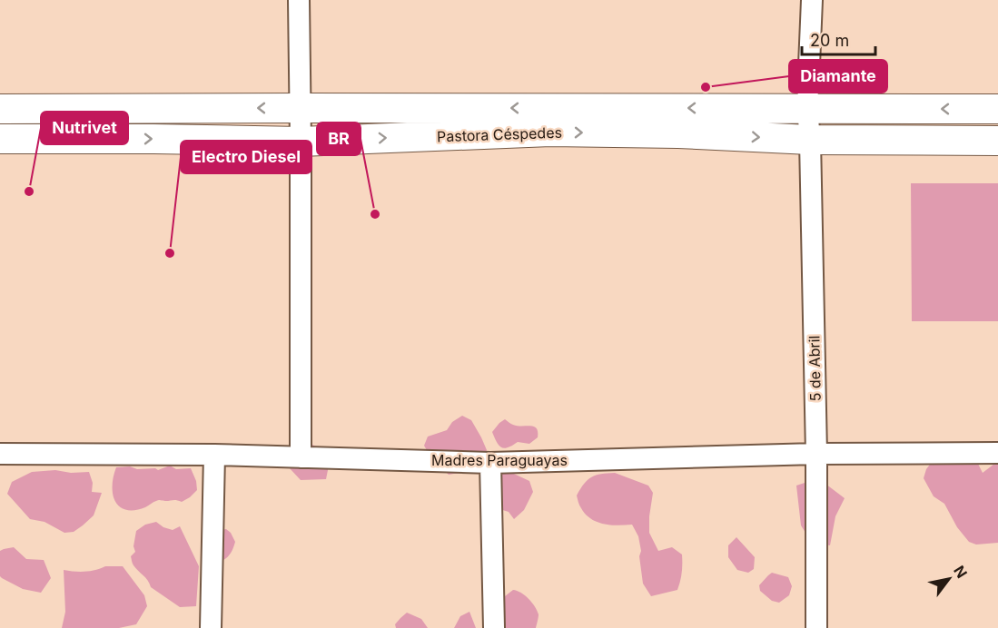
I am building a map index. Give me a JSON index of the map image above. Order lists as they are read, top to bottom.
{
  "streets": {
    "main road": ["Pastora Céspedes"],
    "street": ["5 de Abril", "Madres Paraguayas"]
  },
  "crossings": [
    ["Pastora Céspedes", "5 de Abril"],
    ["5 de Abril", "Madres Paraguayas"]
  ],
  "places": [
    "Diamante",
    "Nutrivet",
    "BR",
    "Electro Diesel"
  ],
  "scale_bar": "20 m",
  "north": "top right"
}
